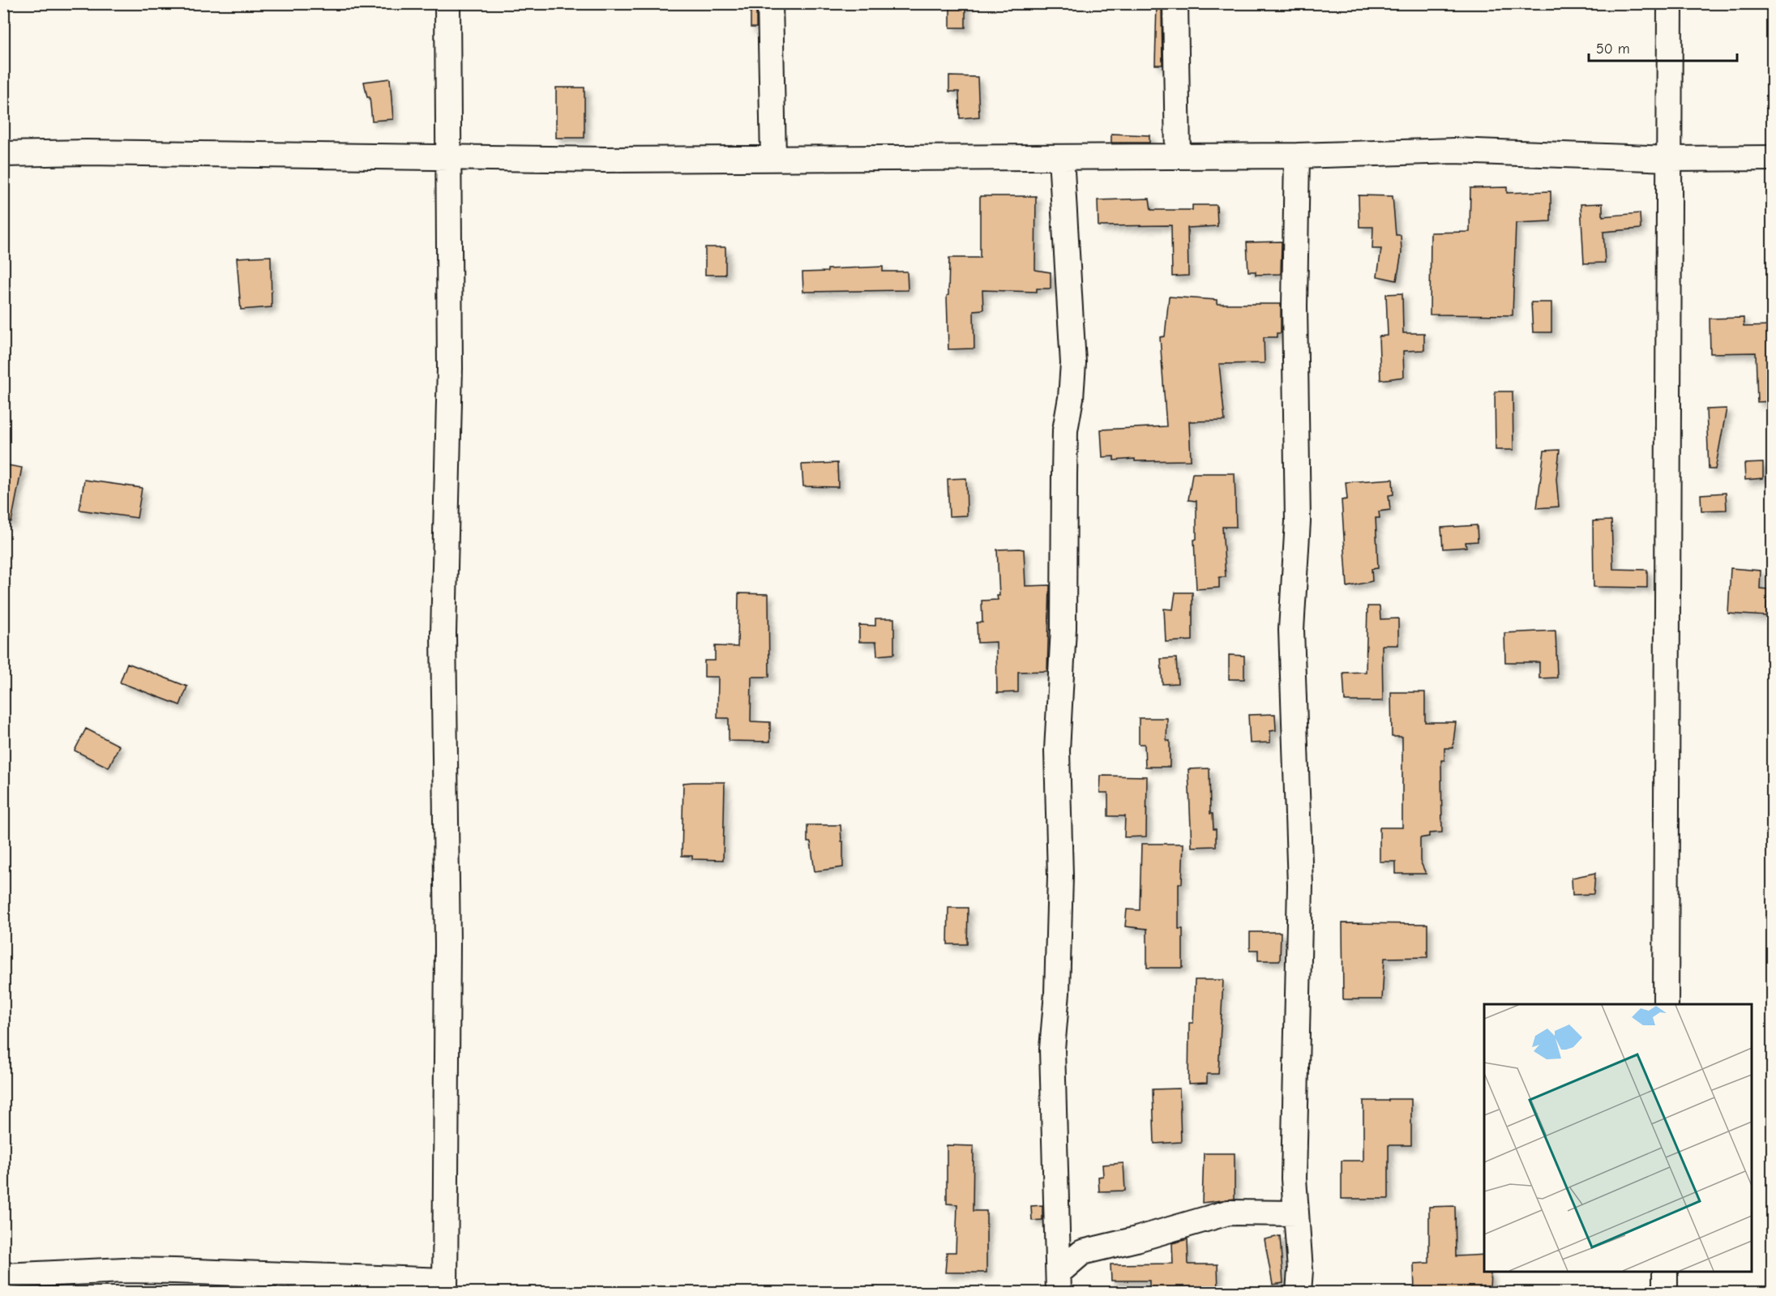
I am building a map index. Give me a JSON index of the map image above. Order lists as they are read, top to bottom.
{
  "scale_bar": "50 m"
}
